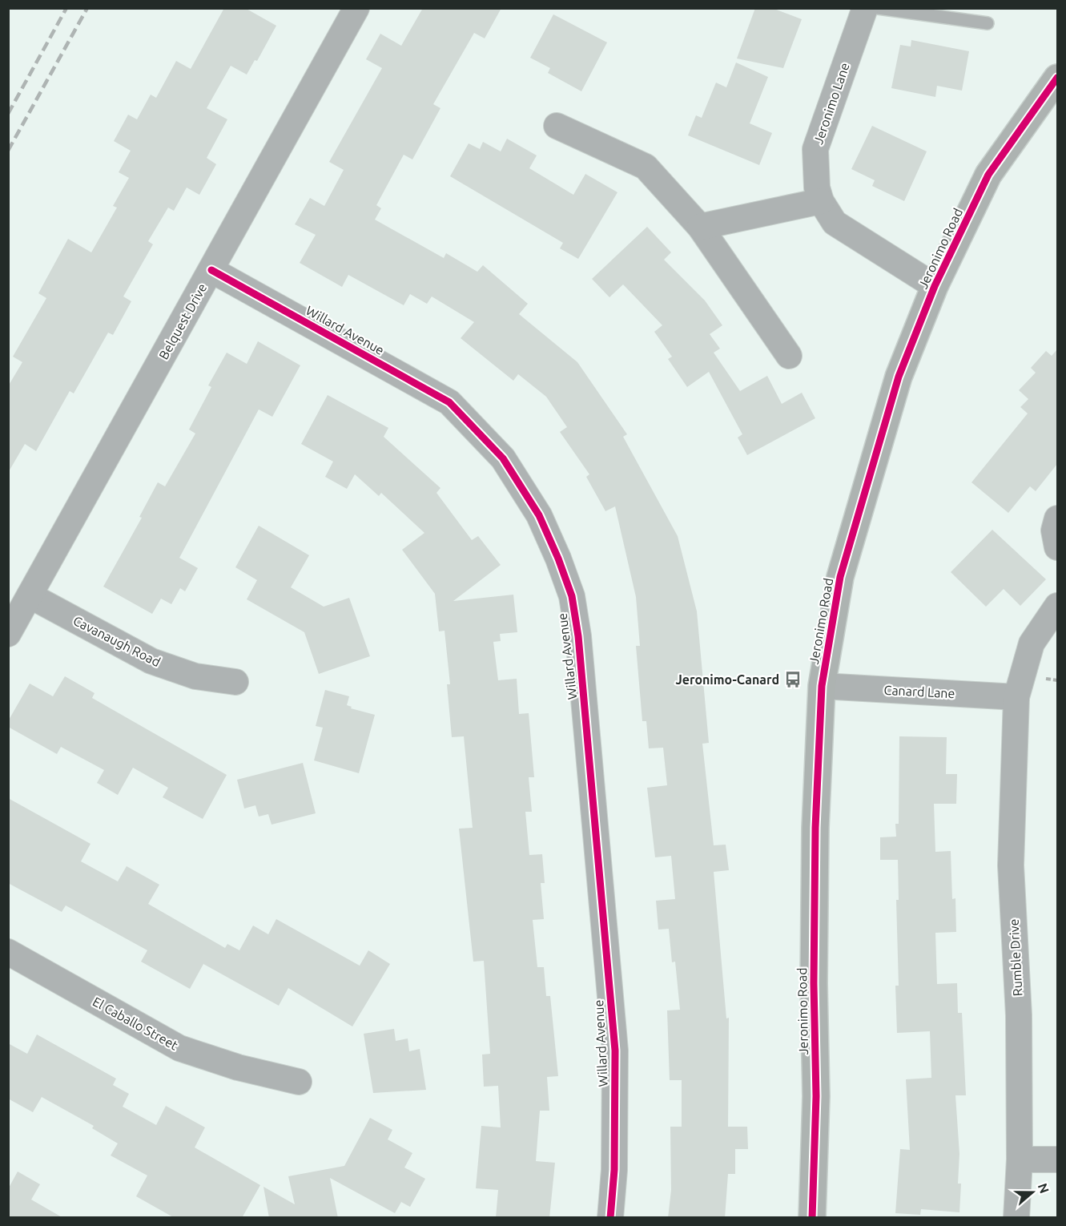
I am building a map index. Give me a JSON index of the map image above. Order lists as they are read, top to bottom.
{
  "streets": {
    "main road": ["Jeronimo Road"],
    "street": [
      "Jeronimo Lane",
      "Belquest Drive",
      "Willard Avenue",
      "Cavanaugh Road",
      "Canard Lane",
      "Rumble Drive",
      "El Caballo Street"
    ]
  },
  "crossings": [
    ["Jeronimo Lane", "Jeronimo Road"],
    ["Jeronimo Road", "Canard Lane"],
    ["Belquest Drive", "Willard Avenue"],
    ["Belquest Drive", "Cavanaugh Road"],
    ["Canard Lane", "Rumble Drive"]
  ],
  "places": {
    "bus stop": ["Jeronimo-Canard"]
  },
  "north": "right"
}
